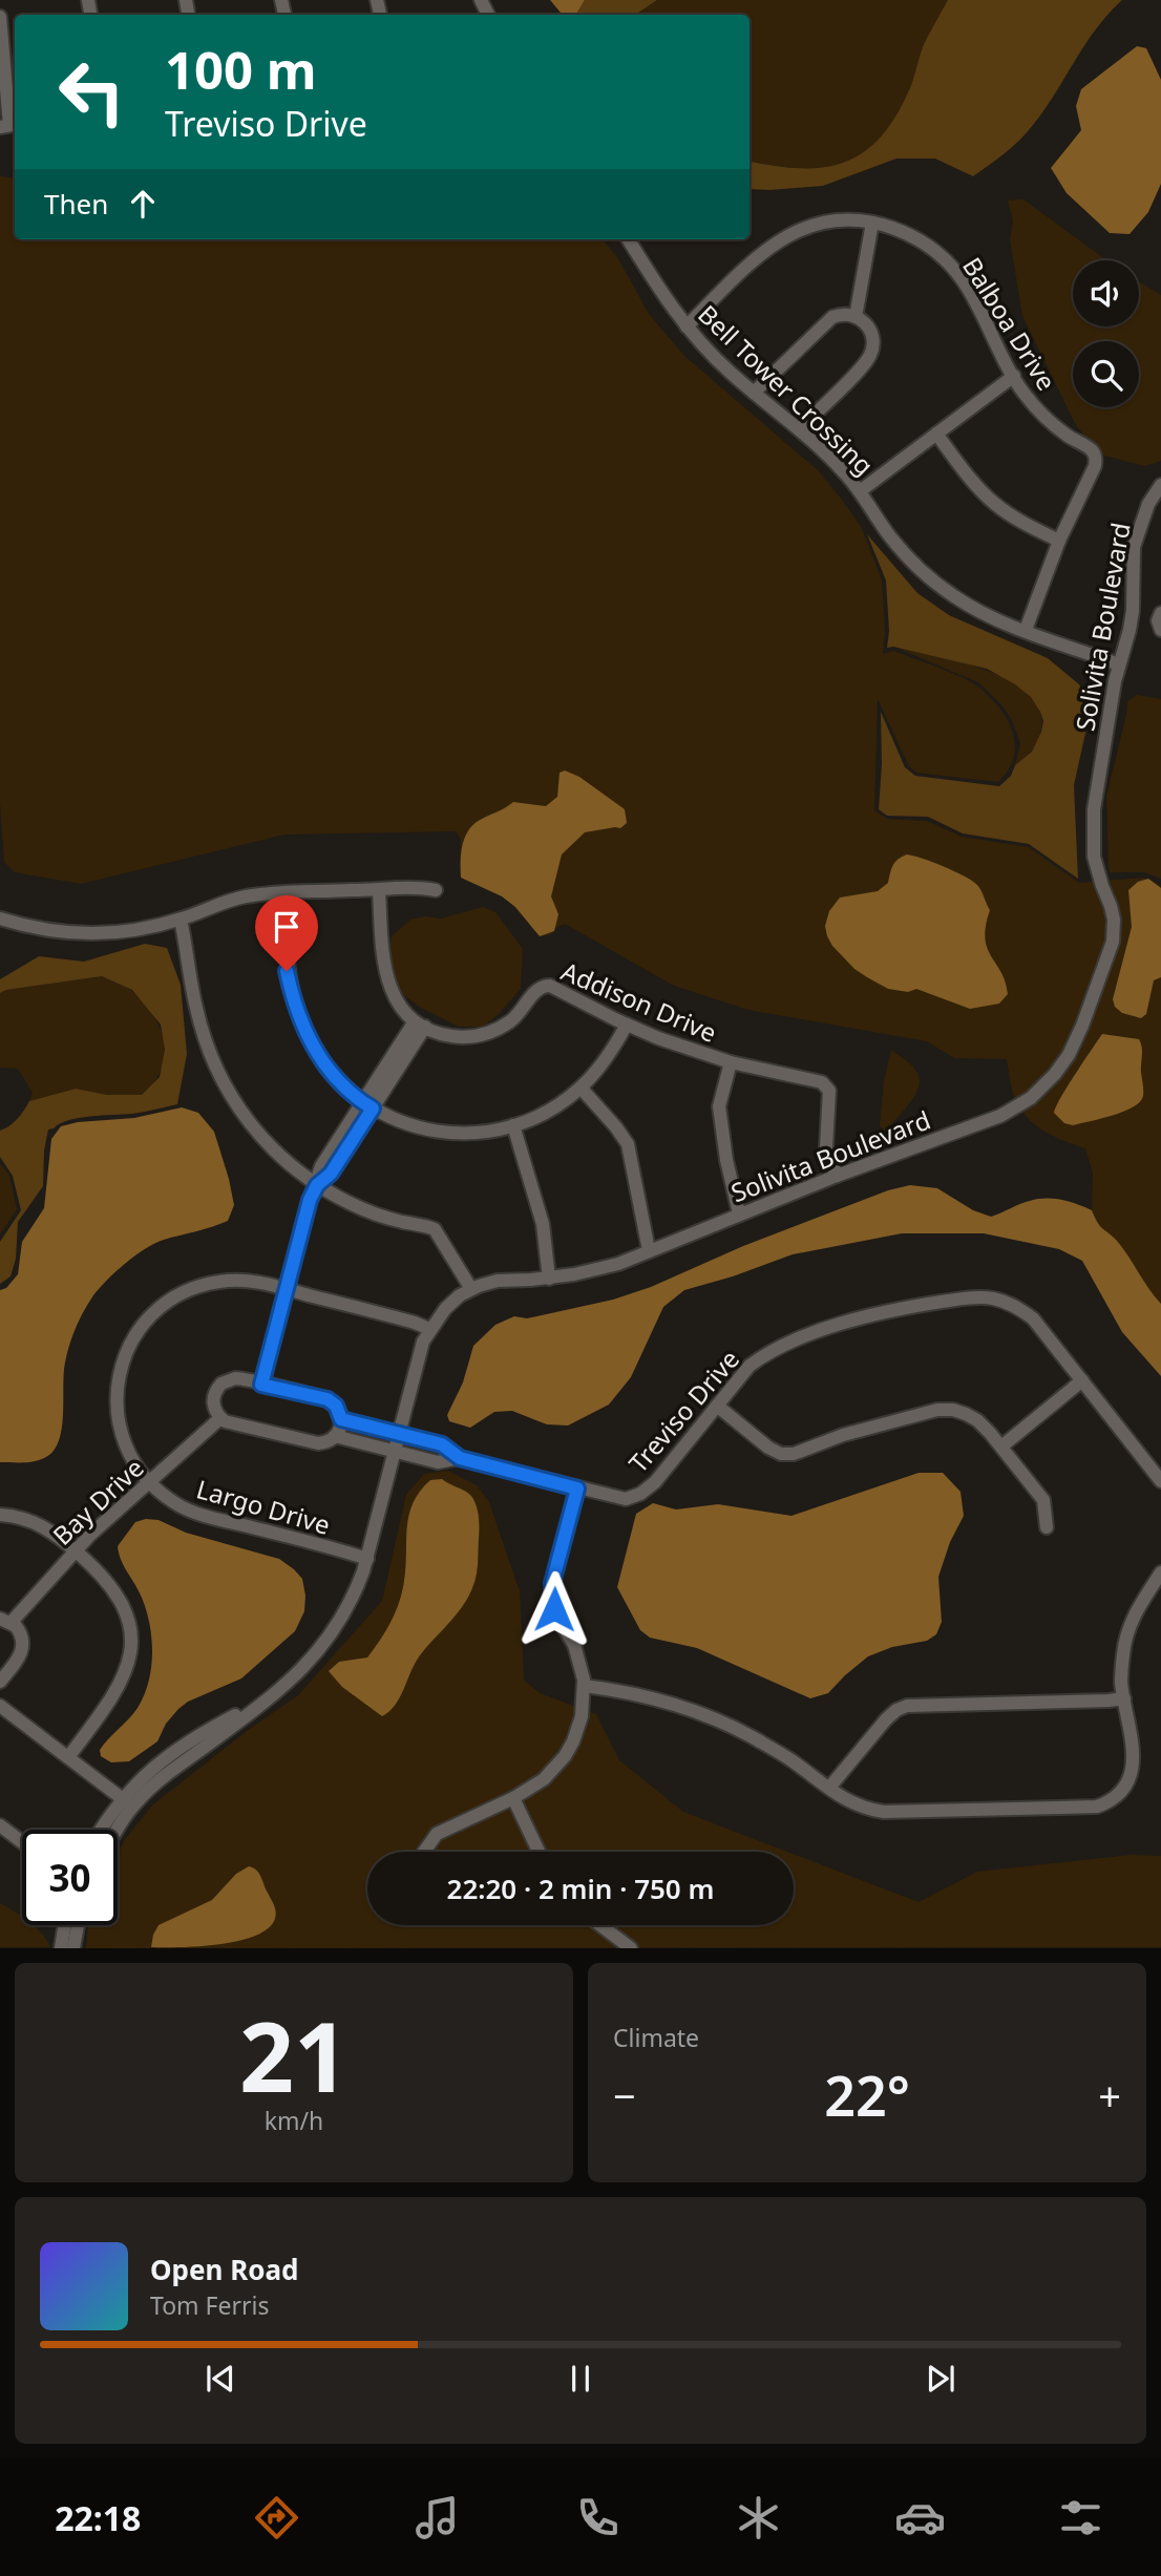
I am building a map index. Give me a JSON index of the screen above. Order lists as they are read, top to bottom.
{
  "streets": {
    "street": [
      "Balboa Drive",
      "Bell Tower Crossing",
      "Solivita Boulevard",
      "Addison Drive",
      "Treviso Drive",
      "Bay Drive",
      "Largo Drive"
    ]
  },
  "crossings": [
    ["Balboa Drive", "Bell Tower Crossing"],
    ["Bell Tower Crossing", "Solivita Boulevard"],
    ["Solivita Boulevard", "Addison Drive"],
    ["Solivita Boulevard", "Treviso Drive"],
    ["Solivita Boulevard", "Largo Drive"],
    ["Treviso Drive", "Bay Drive"],
    ["Bay Drive", "Largo Drive"]
  ],
  "page": {
    "turn": ["100 m", "Treviso Drive"],
    "then": "Then",
    "limit": "30",
    "trip": "22:20 · 2 min · 750 m",
    "tile": [
      ["21", "km/h"],
      "Climate"
    ],
    "heat": ["−", "22°", "+"],
    "song": ["Open Road", "Tom Ferris"],
    "tabs": "22:18"
  }
}
